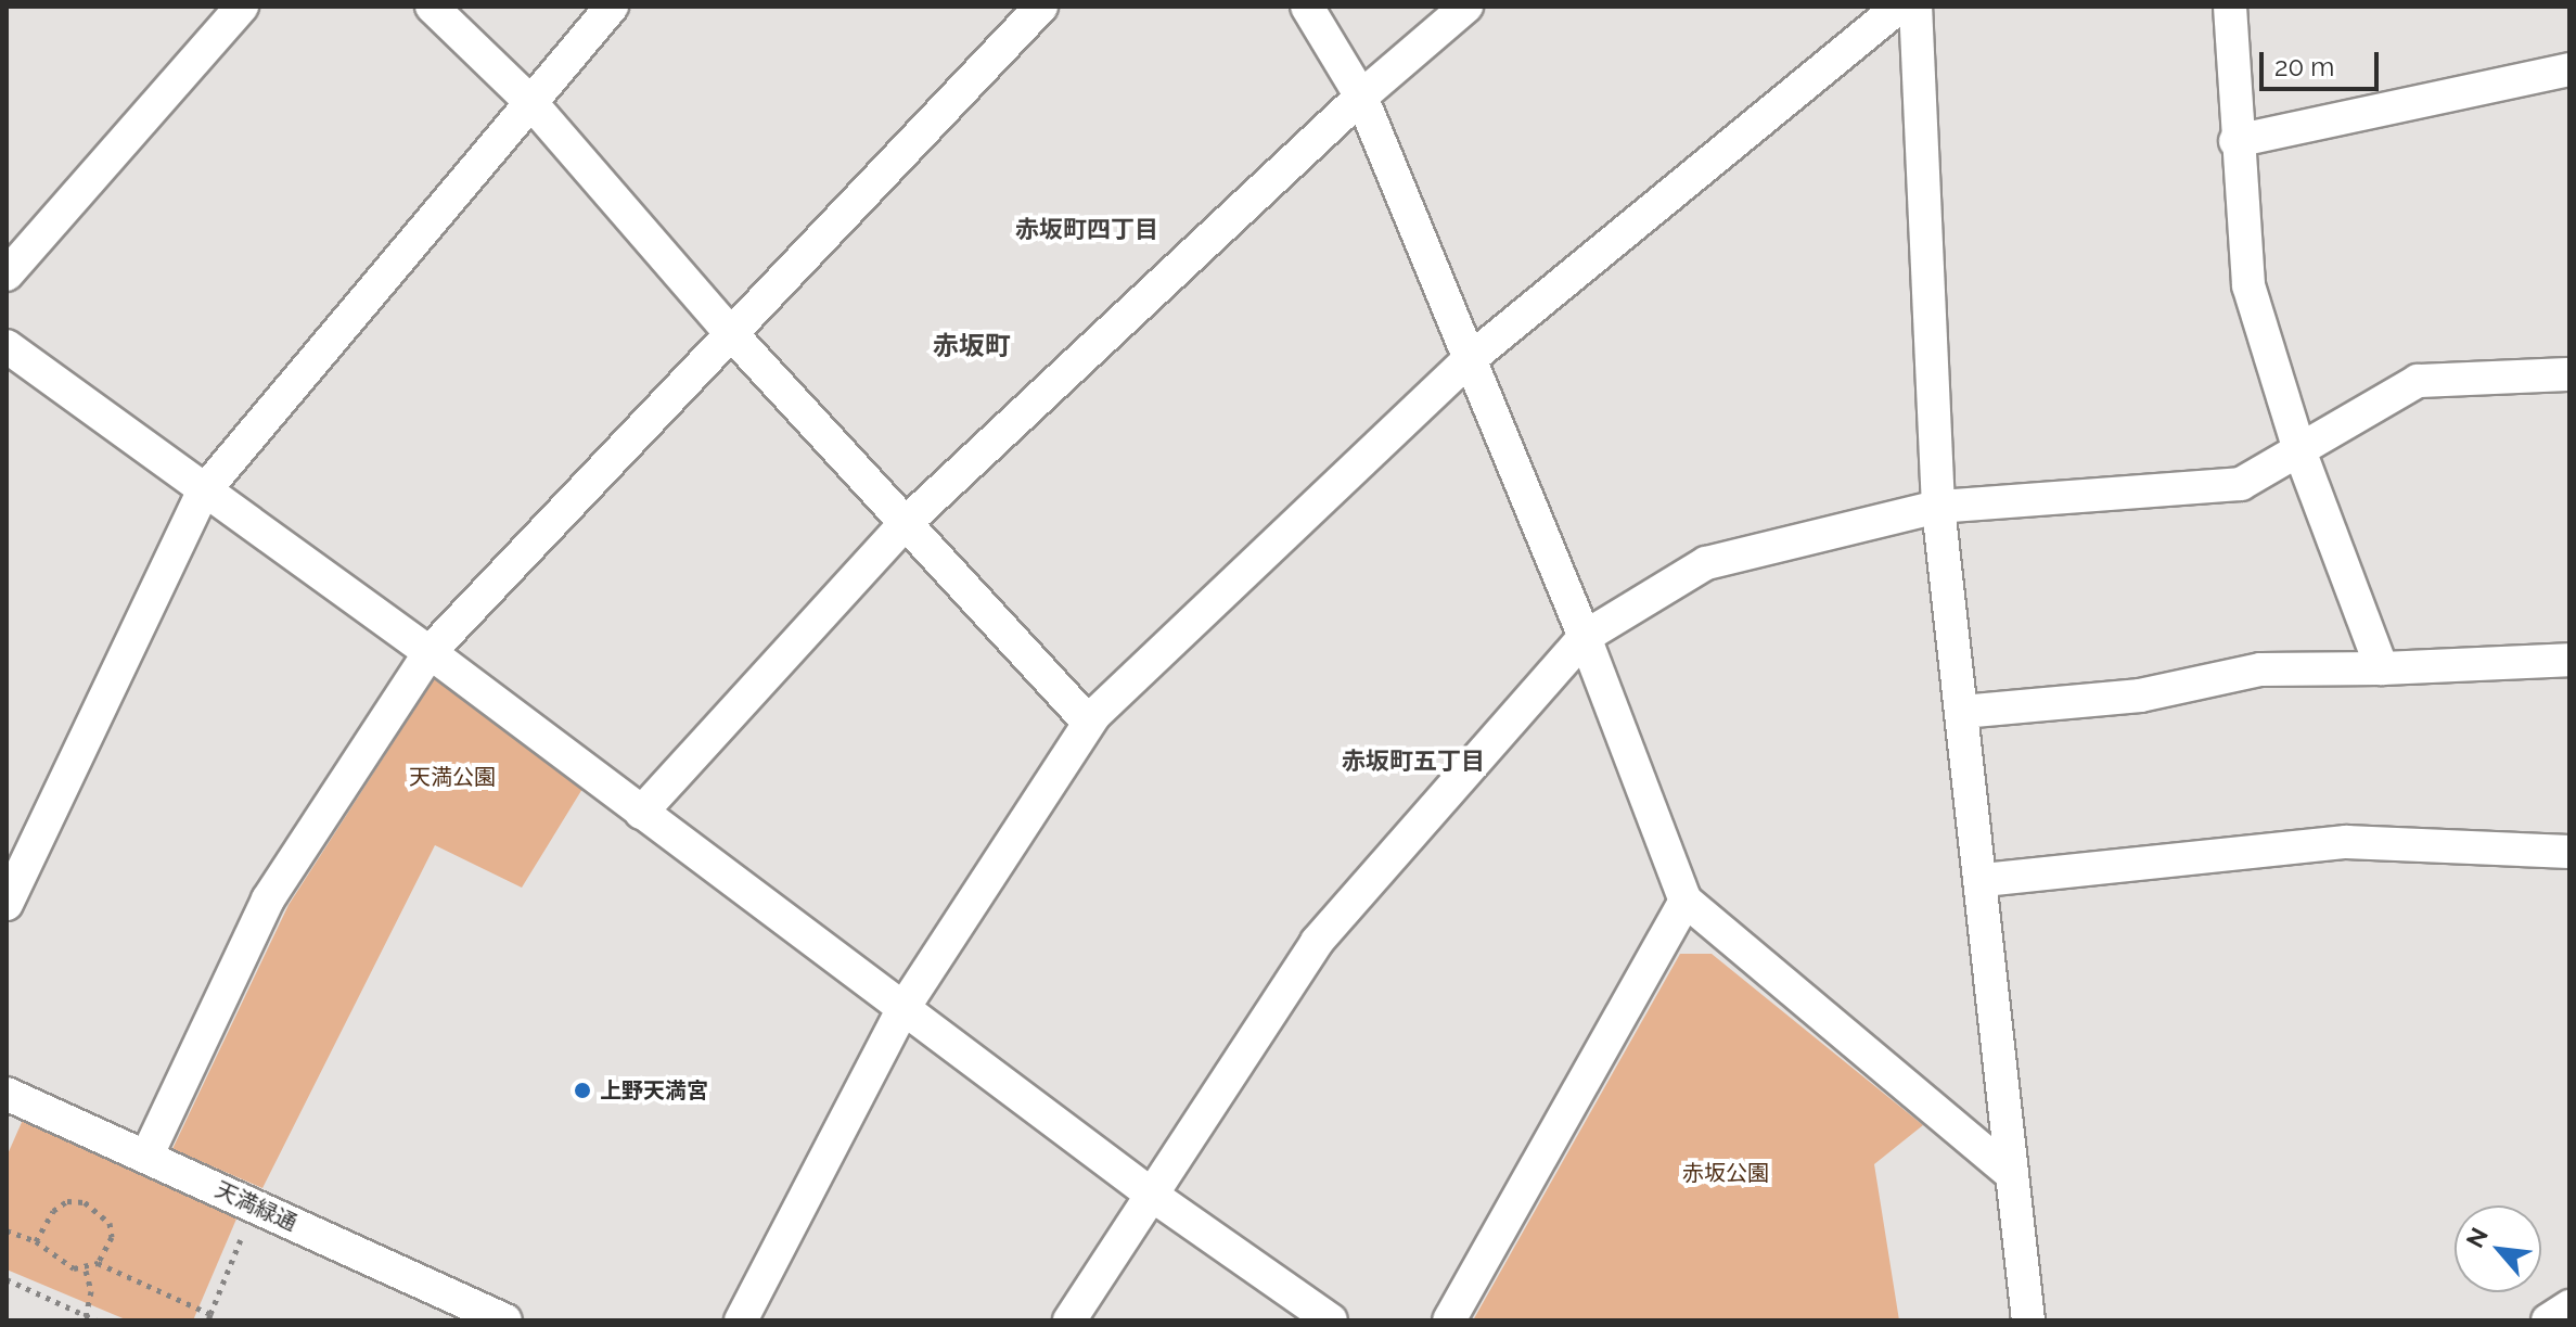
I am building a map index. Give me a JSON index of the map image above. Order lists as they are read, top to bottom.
{
  "streets": {
    "street": ["天満緑通"]
  },
  "districts": ["赤坂町四丁目", "赤坂町", "赤坂町五丁目"],
  "parks": ["天満公園", "赤坂公園"],
  "places": ["上野天満宮"],
  "scale_bar": "20 m",
  "north": "top left"
}
